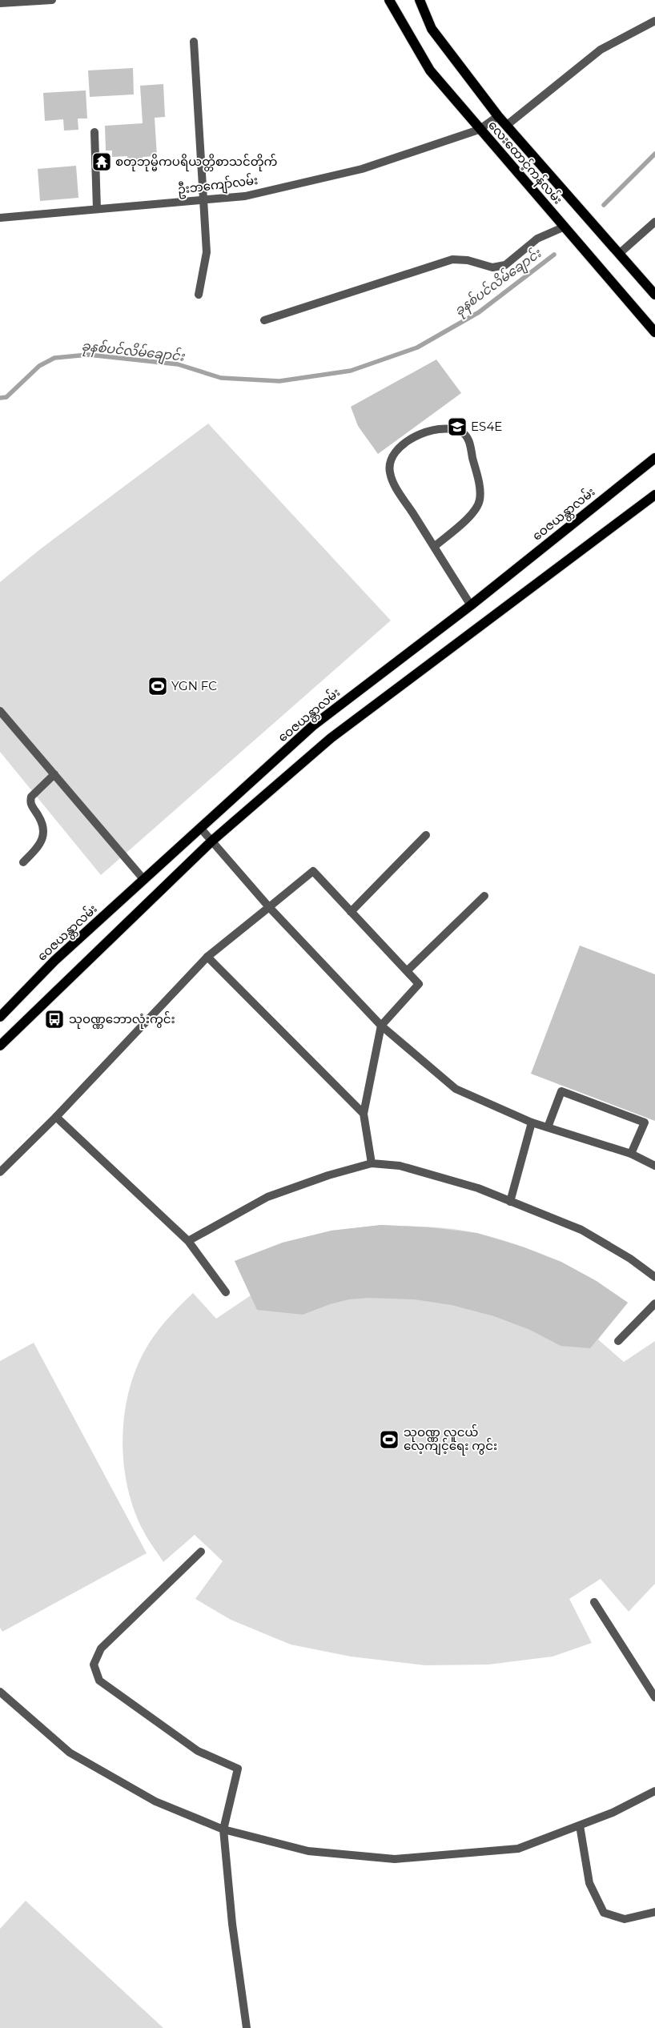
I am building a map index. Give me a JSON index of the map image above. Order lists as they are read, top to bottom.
{
  "streets": {
    "main road": ["လေးထောင့်ကန်လမ်း", "ဝေဇယန္တာလမ်း"],
    "street": ["ဦးဘကျော်လမ်း"]
  },
  "crossings": [
    ["လေးထောင့်ကန်လမ်း", "ဦးဘကျော်လမ်း"]
  ],
  "water": ["ခုနစ်ပင်လိမ်ချောင်း"],
  "places": {
    "temple": ["စတုဘုမ္မိကပရိယတ္တိစာသင်တိုက်"],
    "school or university": ["ES4E"],
    "sports": ["YGN FC", "သုဝဏ္ဏ လူငယ် လေ့ကျင့်ရေး ကွင်း"],
    "bus stop": ["သုဝဏ္ဏဘောလုံးကွင်း"]
  }
}
